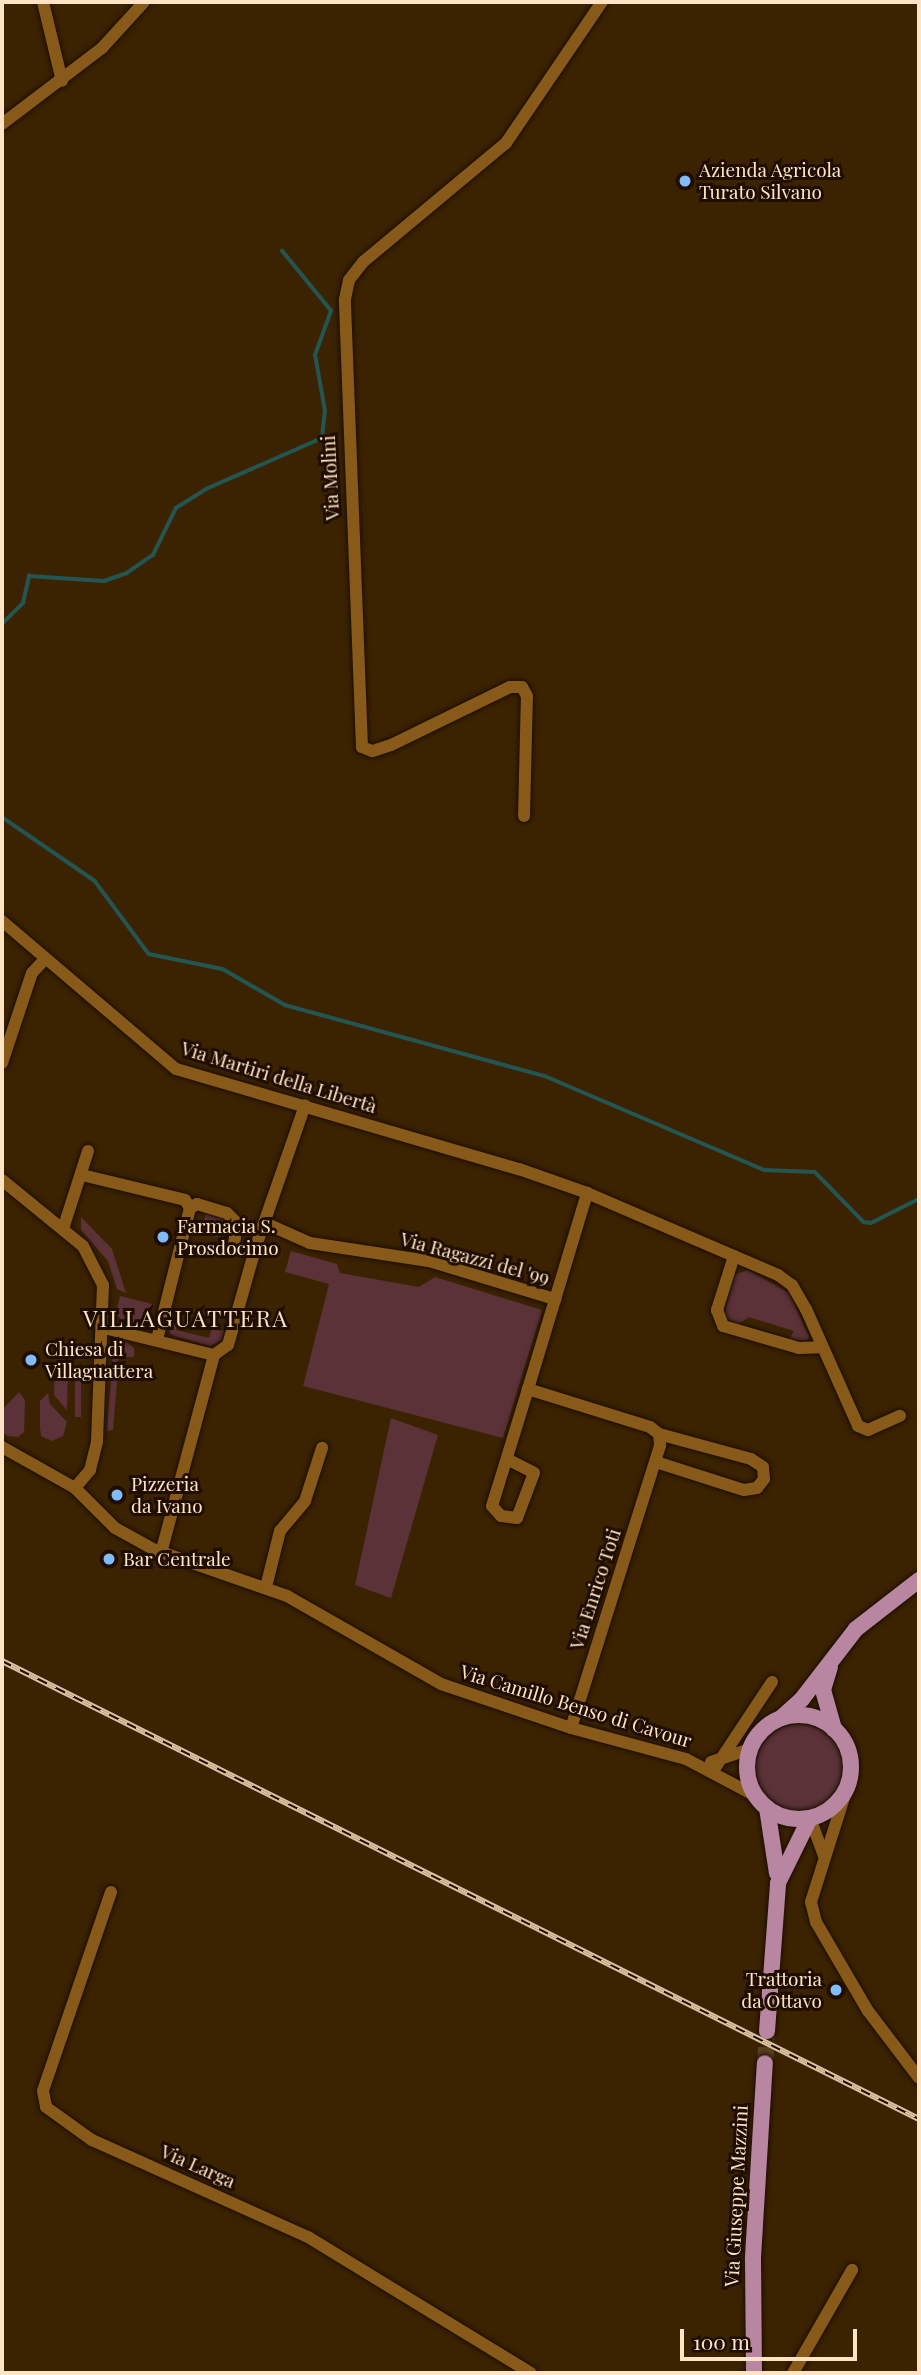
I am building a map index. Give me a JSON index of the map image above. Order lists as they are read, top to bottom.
{
  "streets": {
    "main road": ["Via Giuseppe Mazzini"],
    "street": [
      "Via Molini",
      "Via Martiri della Libertà",
      "Via Ragazzi del '99",
      "Via Enrico Toti",
      "Via Camillo Benso di Cavour",
      "Via Larga"
    ]
  },
  "crossings": [
    ["Via Enrico Toti", "Via Camillo Benso di Cavour"]
  ],
  "districts": ["VILLAGUATTERA"],
  "places": [
    "Azienda Agricola Turato Silvano",
    "Farmacia S. Prosdocimo",
    "Chiesa di Villaguattera",
    "Pizzeria da Ivano",
    "Bar Centrale",
    "Trattoria da Ottavo"
  ],
  "scale_bar": "100 m"
}
